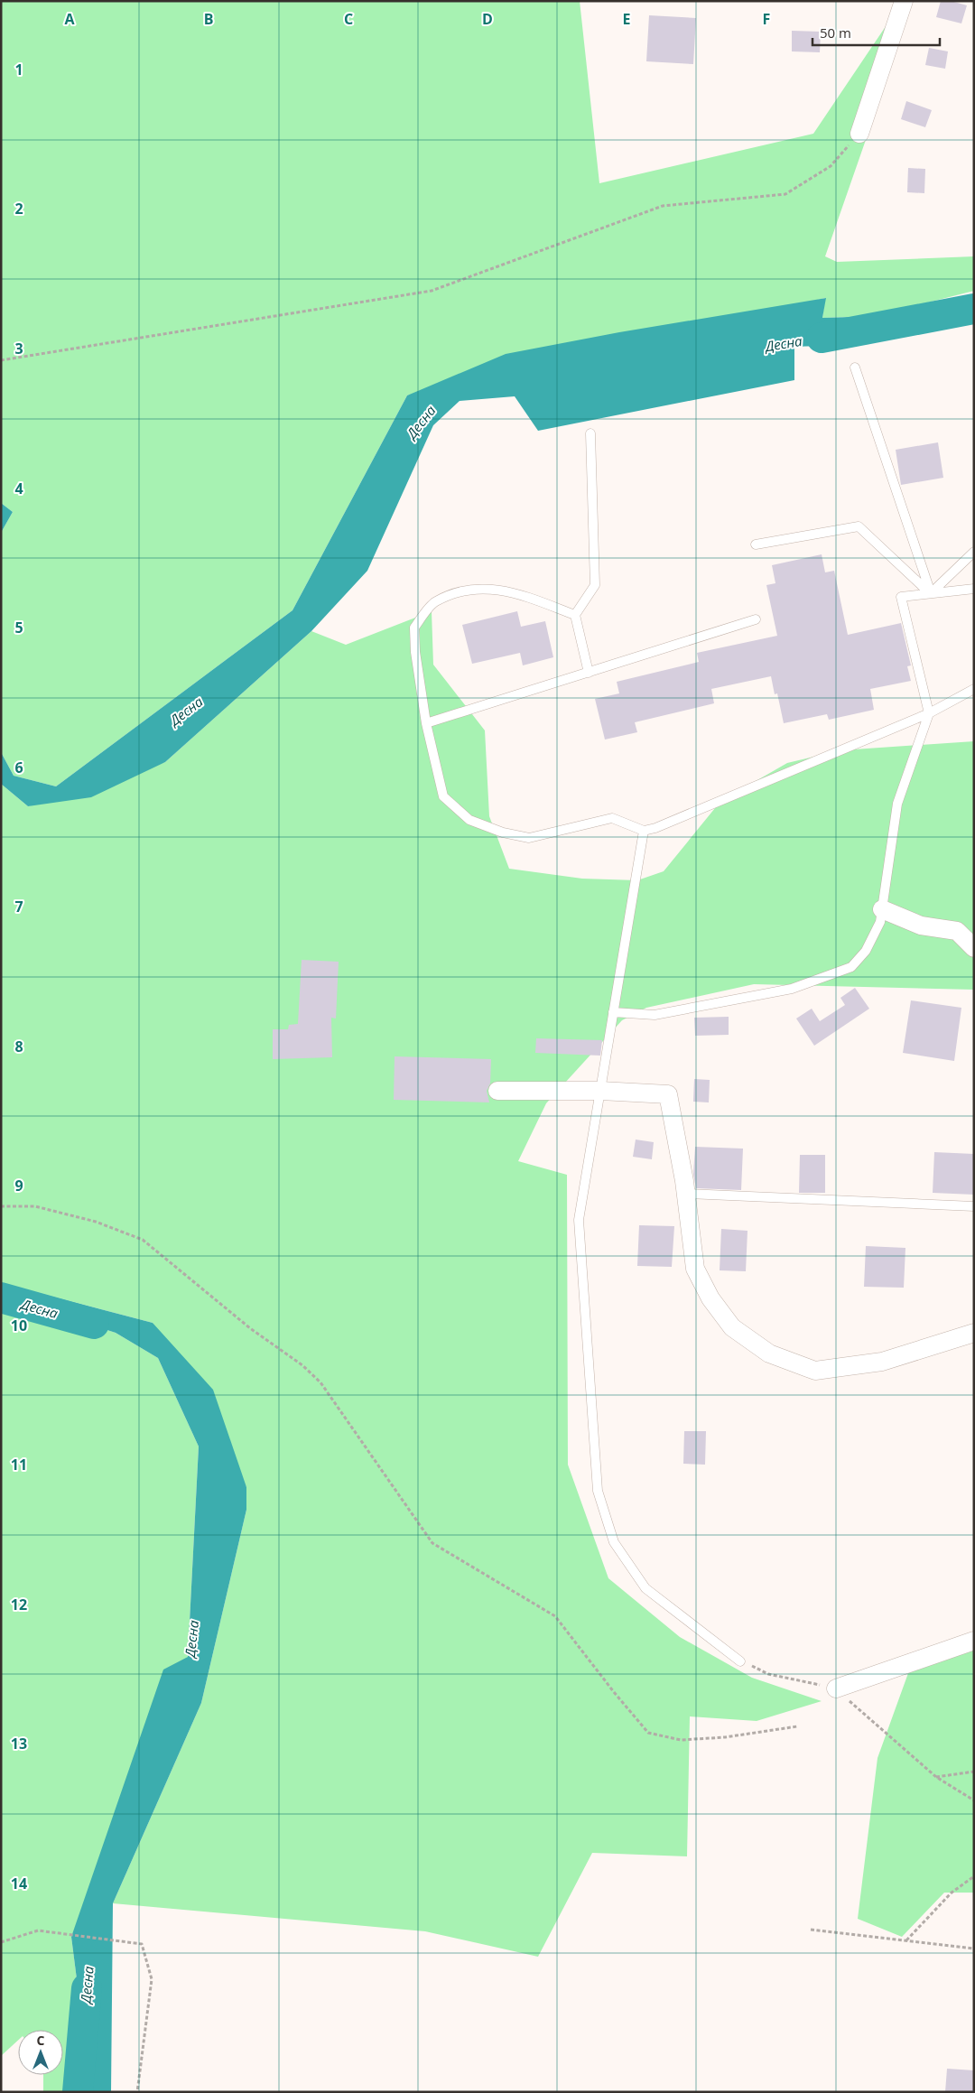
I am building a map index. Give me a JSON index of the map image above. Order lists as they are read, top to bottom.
{
  "water": ["Десна"],
  "scale_bar": "50 m",
  "north": "top",
  "grid": {
    "columns": [
      "A",
      "B",
      "C",
      "D",
      "E",
      "F"
    ],
    "rows": [
      "1",
      "2",
      "3",
      "4",
      "5",
      "6",
      "7",
      "8",
      "9",
      "10",
      "11",
      "12",
      "13",
      "14"
    ]
  }
}
